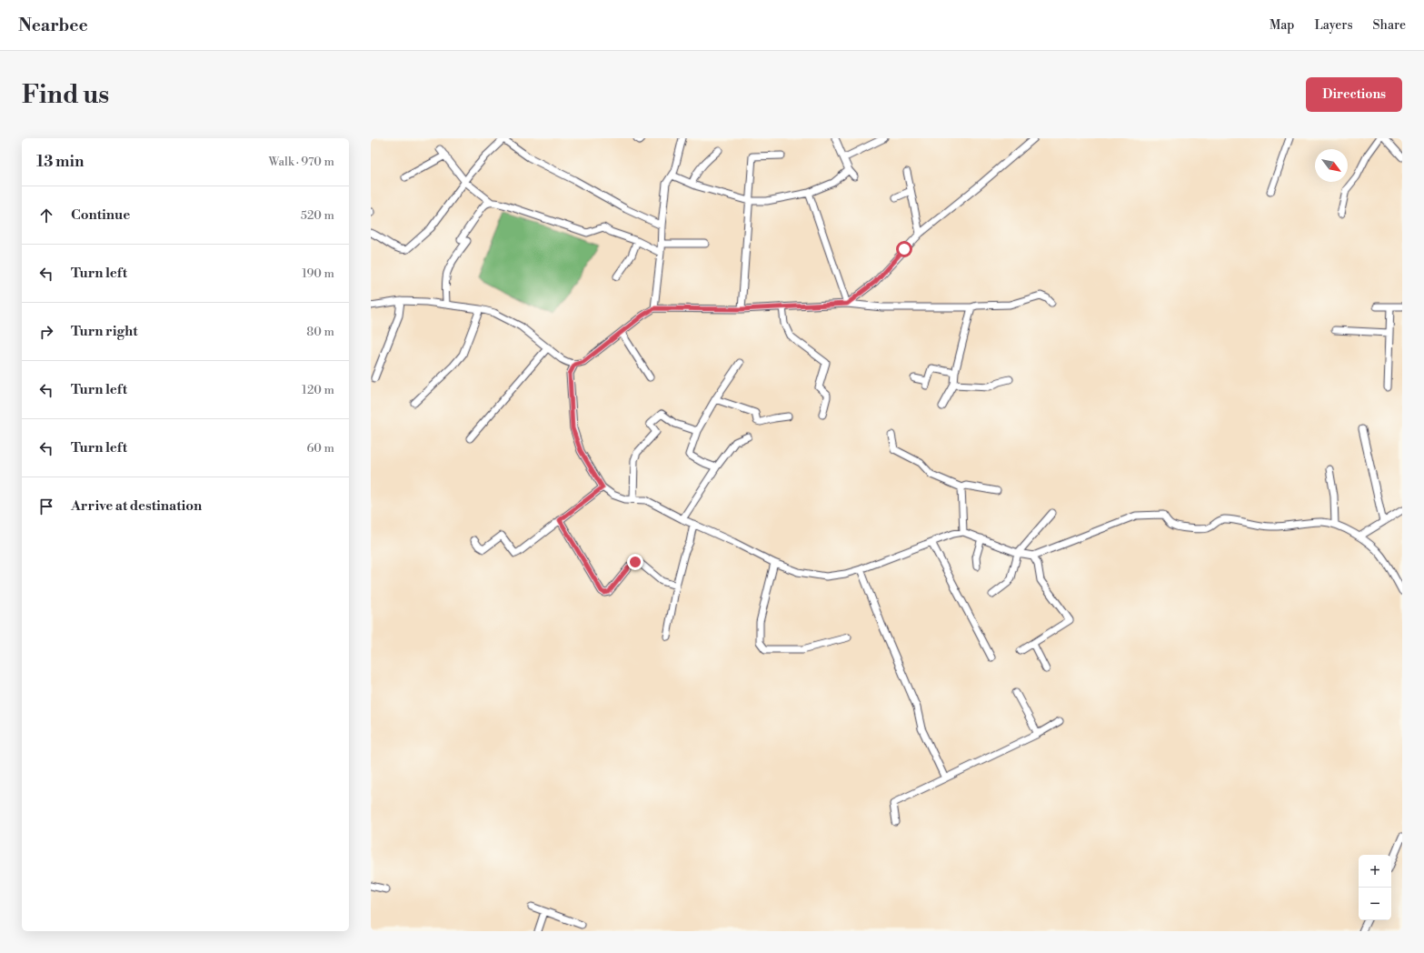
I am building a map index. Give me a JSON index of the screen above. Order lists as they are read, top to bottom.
{
  "north": "bottom right",
  "page": {
    "header": "Nearbee",
    "nav": ["Map", "Layers", "Share"],
    "buttons": "Directions",
    "title": "Find us",
    "heading": ["13 min", "Walk · 970 m"],
    "list": [
      ["Continue", "520 m"],
      ["Turn left", "190 m"],
      ["Turn right", "80 m"],
      ["Turn left", "120 m"],
      ["Turn left", "60 m"],
      "Arrive at destination"
    ],
    "map_buttons": ["+", "−"]
  }
}
